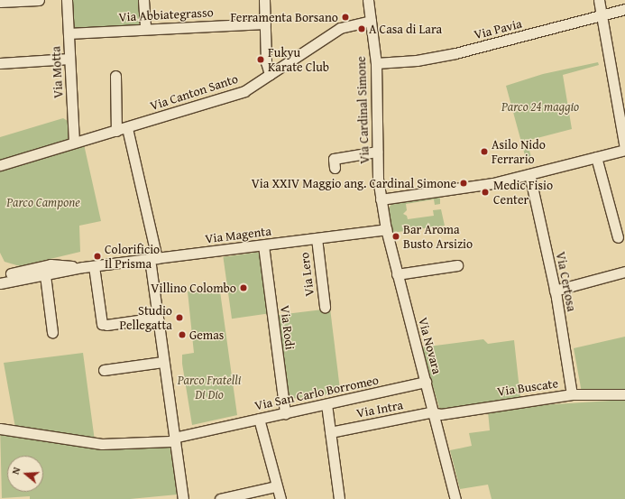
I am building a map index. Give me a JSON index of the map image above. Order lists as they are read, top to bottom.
{
  "streets": {
    "street": [
      "Via Abbiategrasso",
      "Via Pavia",
      "Via Motta",
      "Via Canton Santo",
      "Via Cardinal Simone",
      "Via Magenta",
      "Via Lero",
      "Via Certosa",
      "Via Rodi",
      "Via Novara",
      "Via Buscate",
      "Via San Carlo Borromeo",
      "Via Intra"
    ]
  },
  "crossings": [
    ["Via Abbiategrasso", "Via Motta"],
    ["Via Pavia", "Via Cardinal Simone"],
    ["Via Motta", "Via Canton Santo"],
    ["Via Canton Santo", "Via Cardinal Simone"],
    ["Via Cardinal Simone", "Via Novara"],
    ["Via Magenta", "Via Lero"],
    ["Via Magenta", "Via Rodi"],
    ["Via Magenta", "Via Novara"],
    ["Via Certosa", "Via Buscate"],
    ["Via Rodi", "Via San Carlo Borromeo"],
    ["Via Novara", "Via Buscate"],
    ["Via Novara", "Via San Carlo Borromeo"],
    ["Via Novara", "Via Intra"],
    ["Via Buscate", "Via Intra"]
  ],
  "parks": ["Parco 24 maggio", "Parco Campone", "Parco Fratelli Di Dio"],
  "places": [
    "Ferramenta Borsano",
    "A Casa di Lara",
    "Fukyu Karate Club",
    "Asilo Nido Ferrario",
    "Via XXIV Maggio ang. Cardinal Simone",
    "Medic Fisio Center",
    "Bar Aroma Busto Arsizio",
    "Colorificio Il Prisma",
    "Villino Colombo",
    "Studio Pellegatta",
    "Gemas"
  ],
  "north": "left"
}
